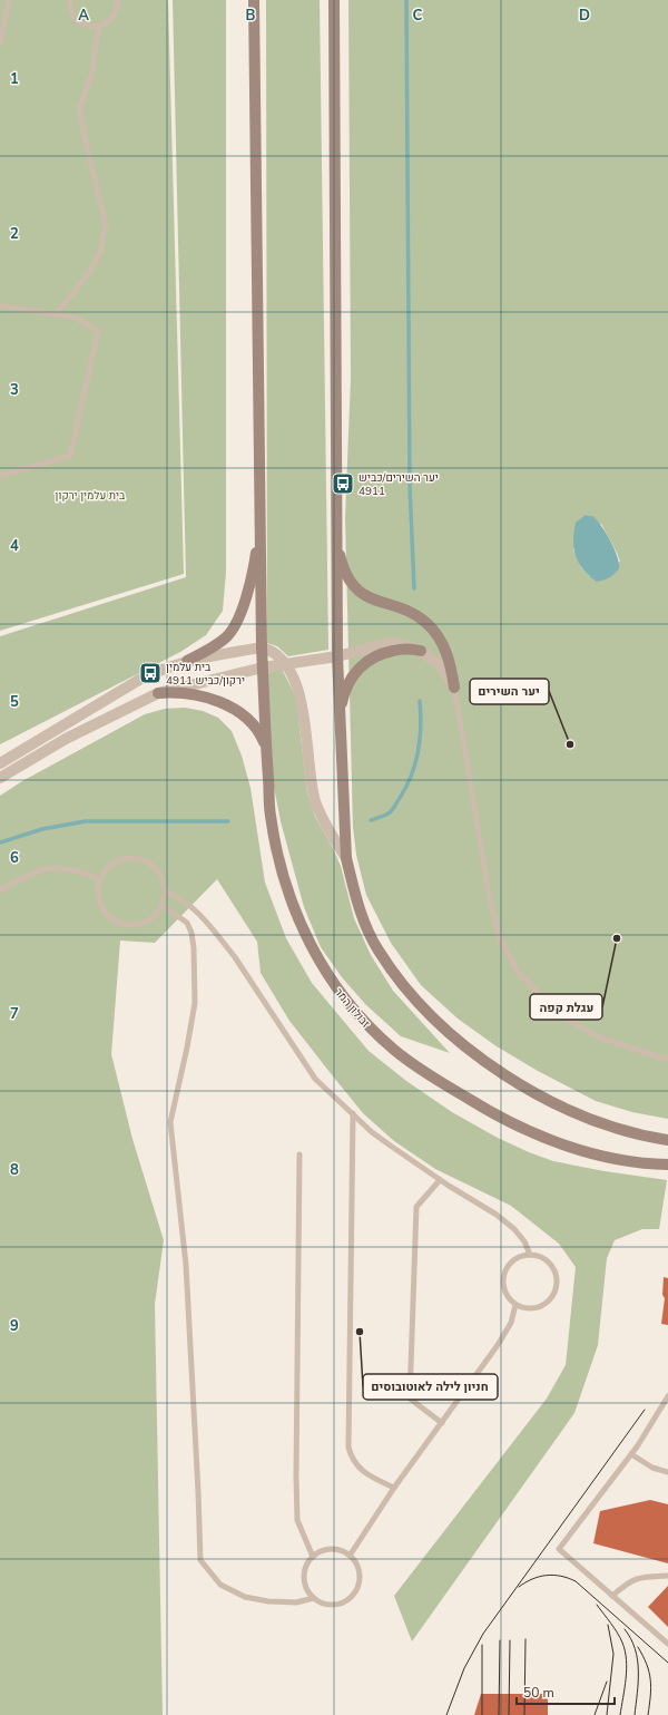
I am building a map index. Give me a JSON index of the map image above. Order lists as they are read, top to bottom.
{
  "streets": {
    "main road": ["זבולון המר"]
  },
  "parks": ["בית עלמין ירקון"],
  "places": {
    "bus stop": ["יער השירים/כביש 4911", "בית עלמין ירקון/כביש 4911"],
    "other": ["יער השירים", "עגלת קפה", "חניון לילה לאוטובוסים"]
  },
  "scale_bar": "50 m",
  "grid": {
    "columns": [
      "A",
      "B",
      "C",
      "D"
    ],
    "rows": [
      "1",
      "2",
      "3",
      "4",
      "5",
      "6",
      "7",
      "8",
      "9"
    ]
  }
}
